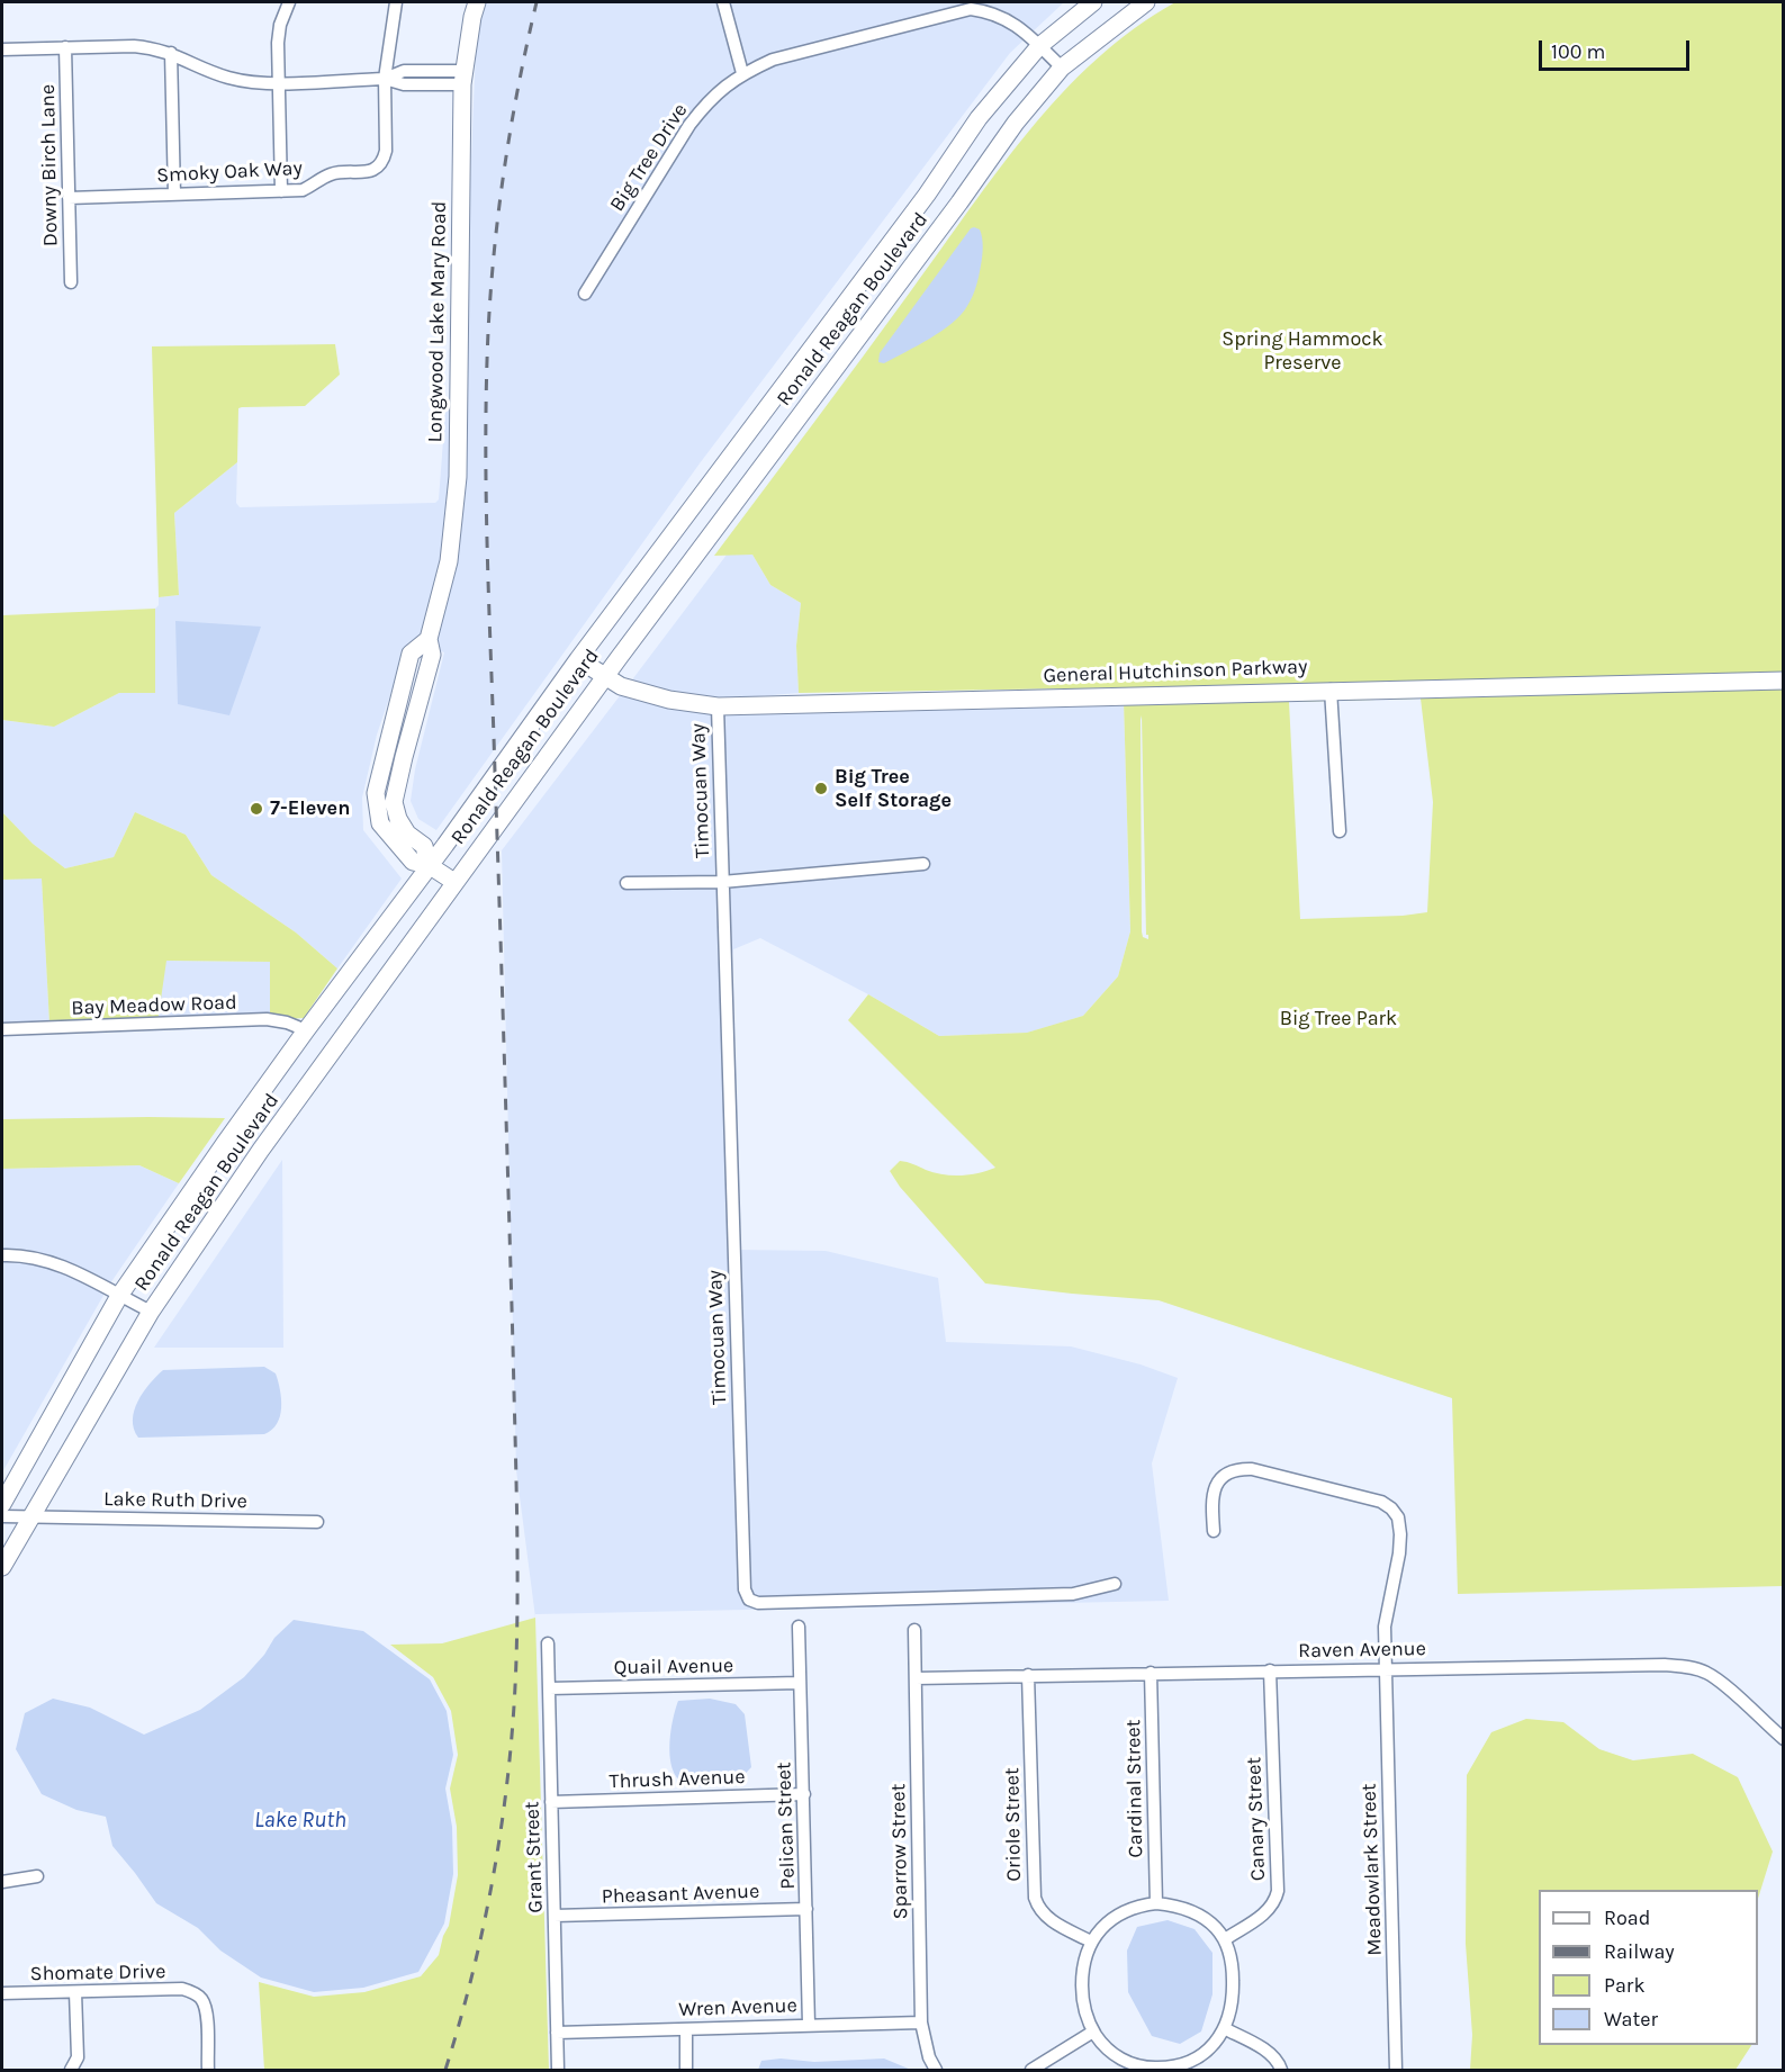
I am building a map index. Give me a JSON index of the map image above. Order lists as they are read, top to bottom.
{
  "streets": {
    "main road": ["Ronald Reagan Boulevard", "Longwood Lake Mary Road", "General Hutchinson Parkway"],
    "street": [
      "Big Tree Drive",
      "Downy Birch Lane",
      "Smoky Oak Way",
      "Timocuan Way",
      "Bay Meadow Road",
      "Lake Ruth Drive",
      "Raven Avenue",
      "Quail Avenue",
      "Thrush Avenue",
      "Cardinal Street",
      "Canary Street",
      "Oriole Street",
      "Pelican Street",
      "Sparrow Street",
      "Grant Street",
      "Meadowlark Street",
      "Pheasant Avenue",
      "Shomate Drive",
      "Wren Avenue"
    ]
  },
  "crossings": [
    ["Big Tree Drive", "Ronald Reagan Boulevard"],
    ["Downy Birch Lane", "Smoky Oak Way"],
    ["Ronald Reagan Boulevard", "Longwood Lake Mary Road"],
    ["Ronald Reagan Boulevard", "General Hutchinson Parkway"],
    ["Ronald Reagan Boulevard", "Bay Meadow Road"],
    ["Ronald Reagan Boulevard", "Lake Ruth Drive"],
    ["General Hutchinson Parkway", "Timocuan Way"],
    ["Raven Avenue", "Cardinal Street"],
    ["Raven Avenue", "Canary Street"],
    ["Raven Avenue", "Oriole Street"],
    ["Raven Avenue", "Sparrow Street"],
    ["Raven Avenue", "Meadowlark Street"],
    ["Quail Avenue", "Pelican Street"],
    ["Quail Avenue", "Grant Street"],
    ["Thrush Avenue", "Pelican Street"],
    ["Thrush Avenue", "Grant Street"],
    ["Cardinal Street", "Canary Street"],
    ["Cardinal Street", "Oriole Street"],
    ["Canary Street", "Oriole Street"],
    ["Pelican Street", "Pheasant Avenue"],
    ["Pelican Street", "Wren Avenue"],
    ["Sparrow Street", "Wren Avenue"],
    ["Grant Street", "Pheasant Avenue"],
    ["Grant Street", "Wren Avenue"]
  ],
  "water": ["Lake Ruth"],
  "parks": ["Spring Hammock Preserve", "Big Tree Park"],
  "places": ["Big Tree Self Storage", "7-Eleven"],
  "legend": [
    "Road",
    "Railway",
    "Park",
    "Water"
  ],
  "scale_bar": "100 m"
}
